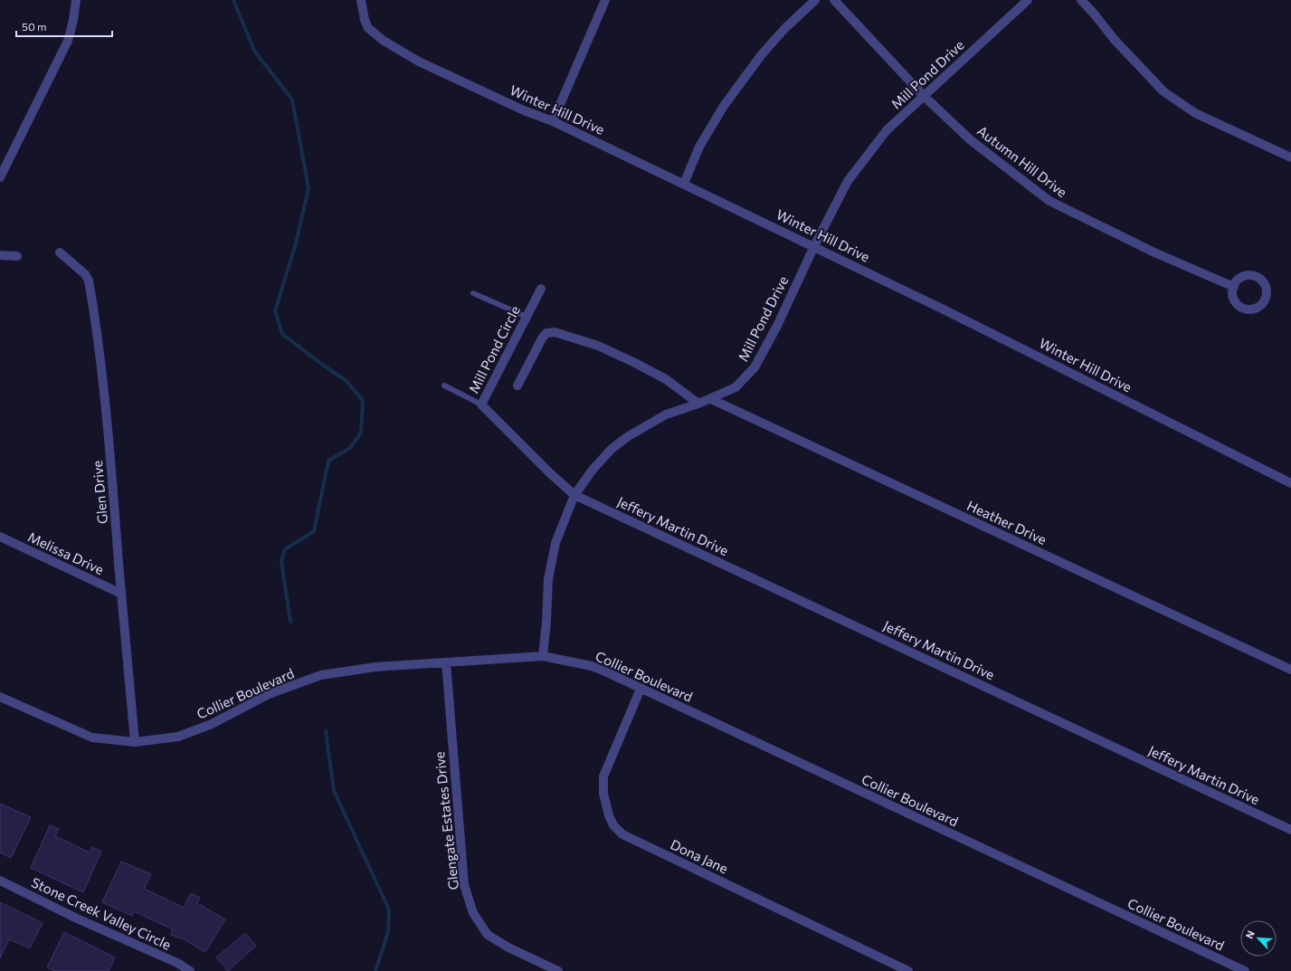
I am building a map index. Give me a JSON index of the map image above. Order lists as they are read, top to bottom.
{
  "streets": {
    "street": [
      "Mill Pond Drive",
      "Winter Hill Drive",
      "Autumn Hill Drive",
      "Mill Pond Circle",
      "Glen Drive",
      "Heather Drive",
      "Jeffery Martin Drive",
      "Melissa Drive",
      "Collier Boulevard",
      "Glengate Estates Drive",
      "Dona Jane",
      "Stone Creek Valley Circle"
    ]
  },
  "crossings": [
    ["Mill Pond Drive", "Winter Hill Drive"],
    ["Mill Pond Drive", "Autumn Hill Drive"],
    ["Mill Pond Drive", "Mill Pond Circle"],
    ["Mill Pond Drive", "Heather Drive"],
    ["Mill Pond Drive", "Jeffery Martin Drive"],
    ["Mill Pond Drive", "Collier Boulevard"],
    ["Mill Pond Circle", "Jeffery Martin Drive"],
    ["Glen Drive", "Melissa Drive"],
    ["Glen Drive", "Collier Boulevard"],
    ["Collier Boulevard", "Glengate Estates Drive"],
    ["Collier Boulevard", "Dona Jane"]
  ],
  "scale_bar": "50 m",
  "north": "top left"
}
